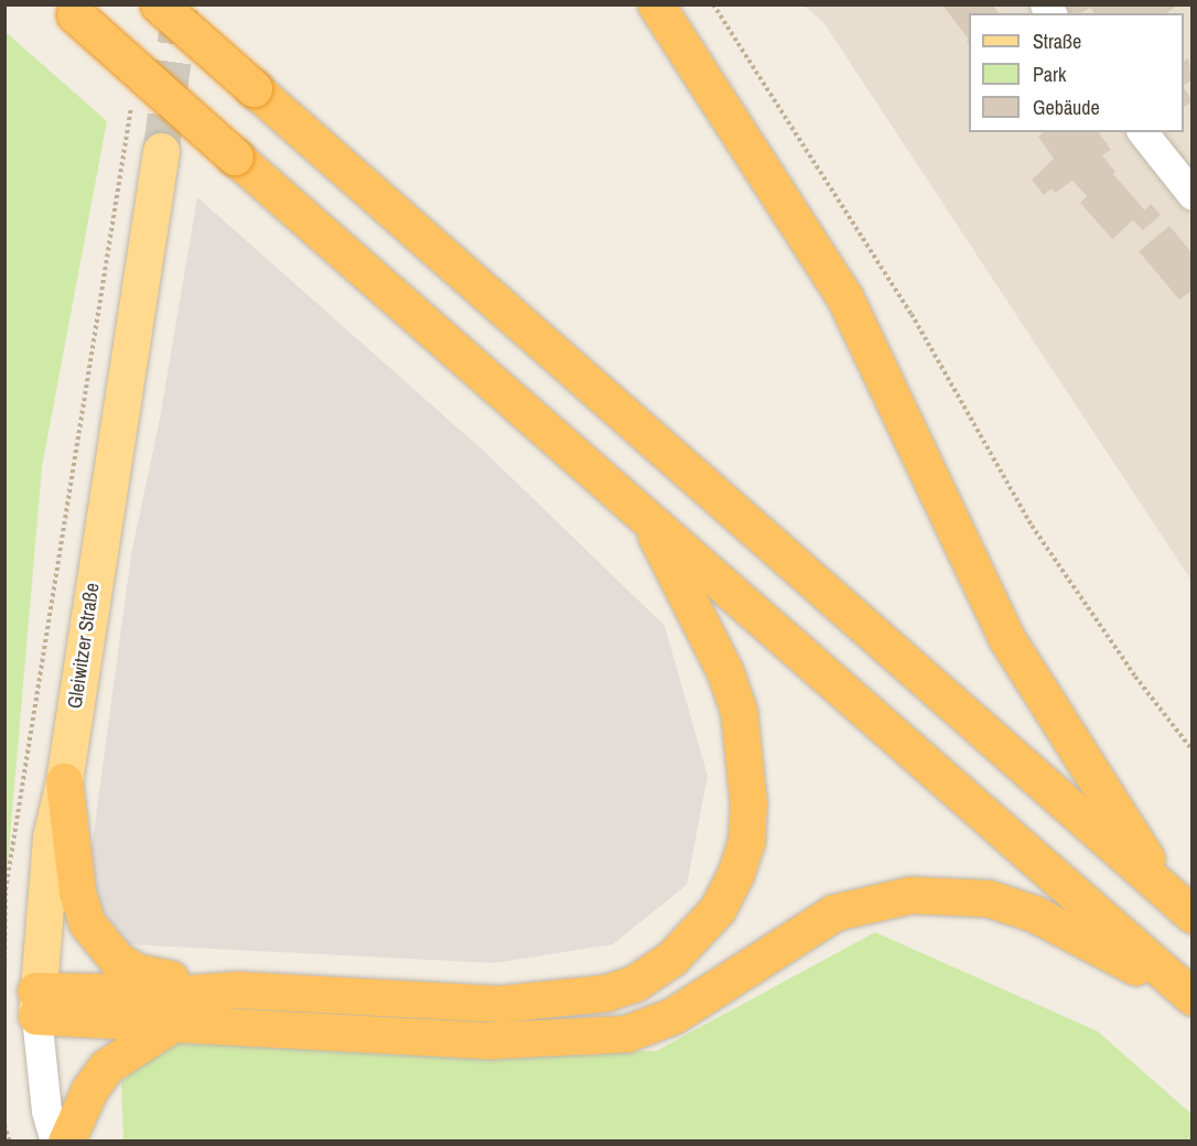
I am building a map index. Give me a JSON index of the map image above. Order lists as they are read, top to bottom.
{
  "streets": {
    "main road": ["Gleiwitzer Straße"]
  },
  "legend": ["Straße", "Park", "Gebäude"]
}
